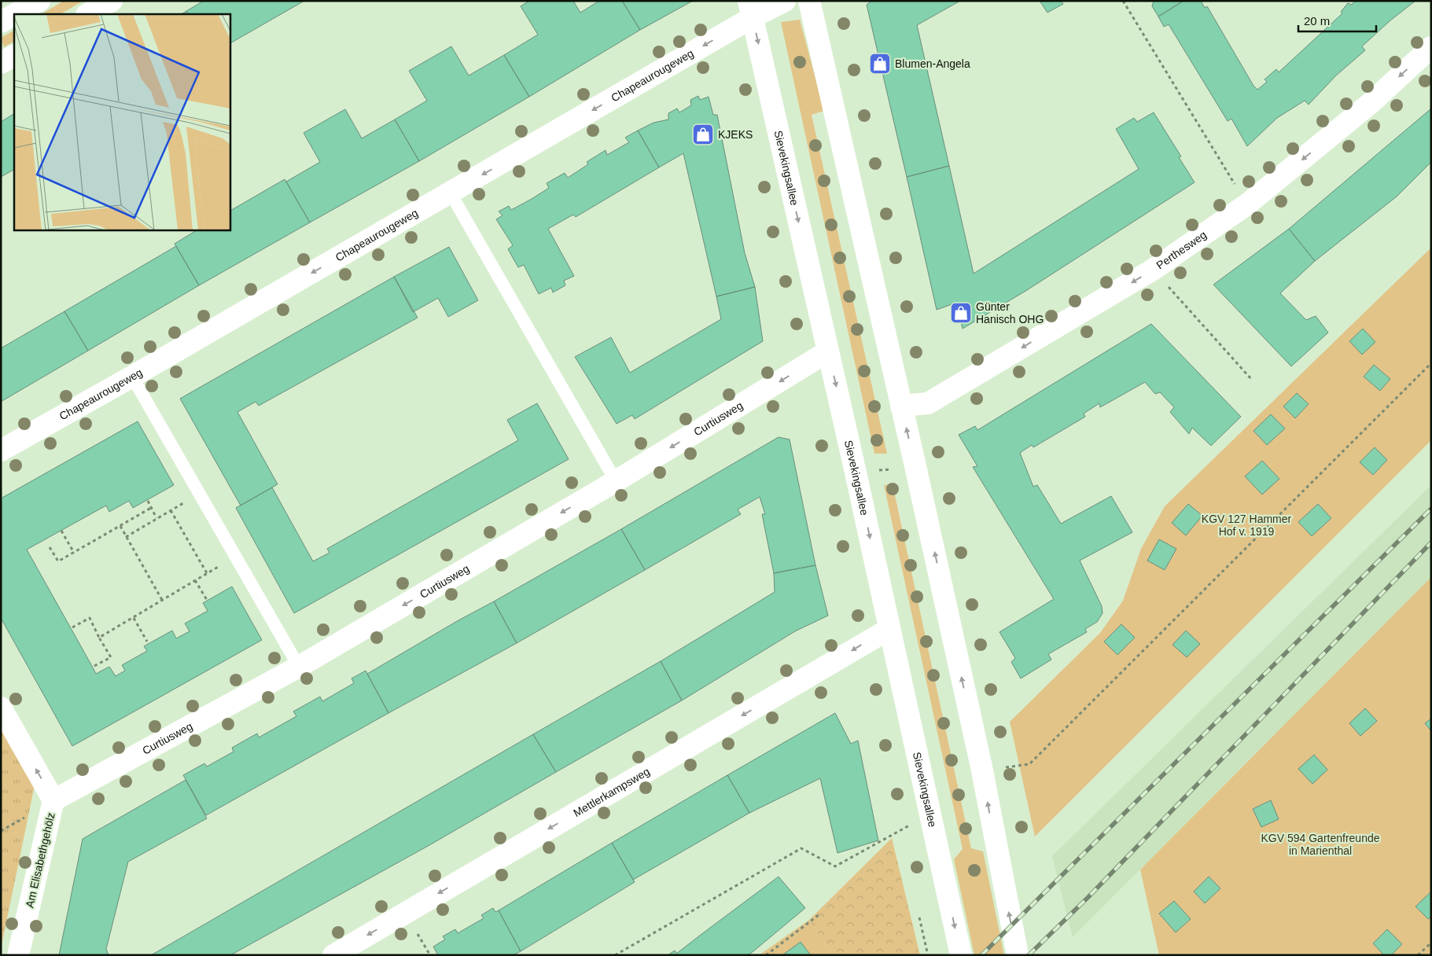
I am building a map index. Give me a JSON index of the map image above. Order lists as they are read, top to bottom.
{
  "streets": {
    "street": [
      "Chapeaurougeweg",
      "Sievekingsallee",
      "Perthesweg",
      "Curtiusweg",
      "Mettlerkampsweg",
      "Am Elisabethgehölz"
    ]
  },
  "crossings": [
    ["Chapeaurougeweg", "Sievekingsallee"],
    ["Sievekingsallee", "Curtiusweg"],
    ["Sievekingsallee", "Mettlerkampsweg"],
    ["Curtiusweg", "Am Elisabethgehölz"]
  ],
  "one_way": [
    "Chapeaurougeweg",
    "Perthesweg",
    "Curtiusweg",
    "Mettlerkampsweg",
    "Am Elisabethgehölz"
  ],
  "parks": ["KGV 127 Hammer Hof v. 1919", "KGV 594 Gartenfreunde in Marienthal"],
  "places": {
    "shop": ["Blumen-Angela", "KJEKS", "Günter Hanisch OHG"]
  },
  "scale_bar": "20 m"
}
